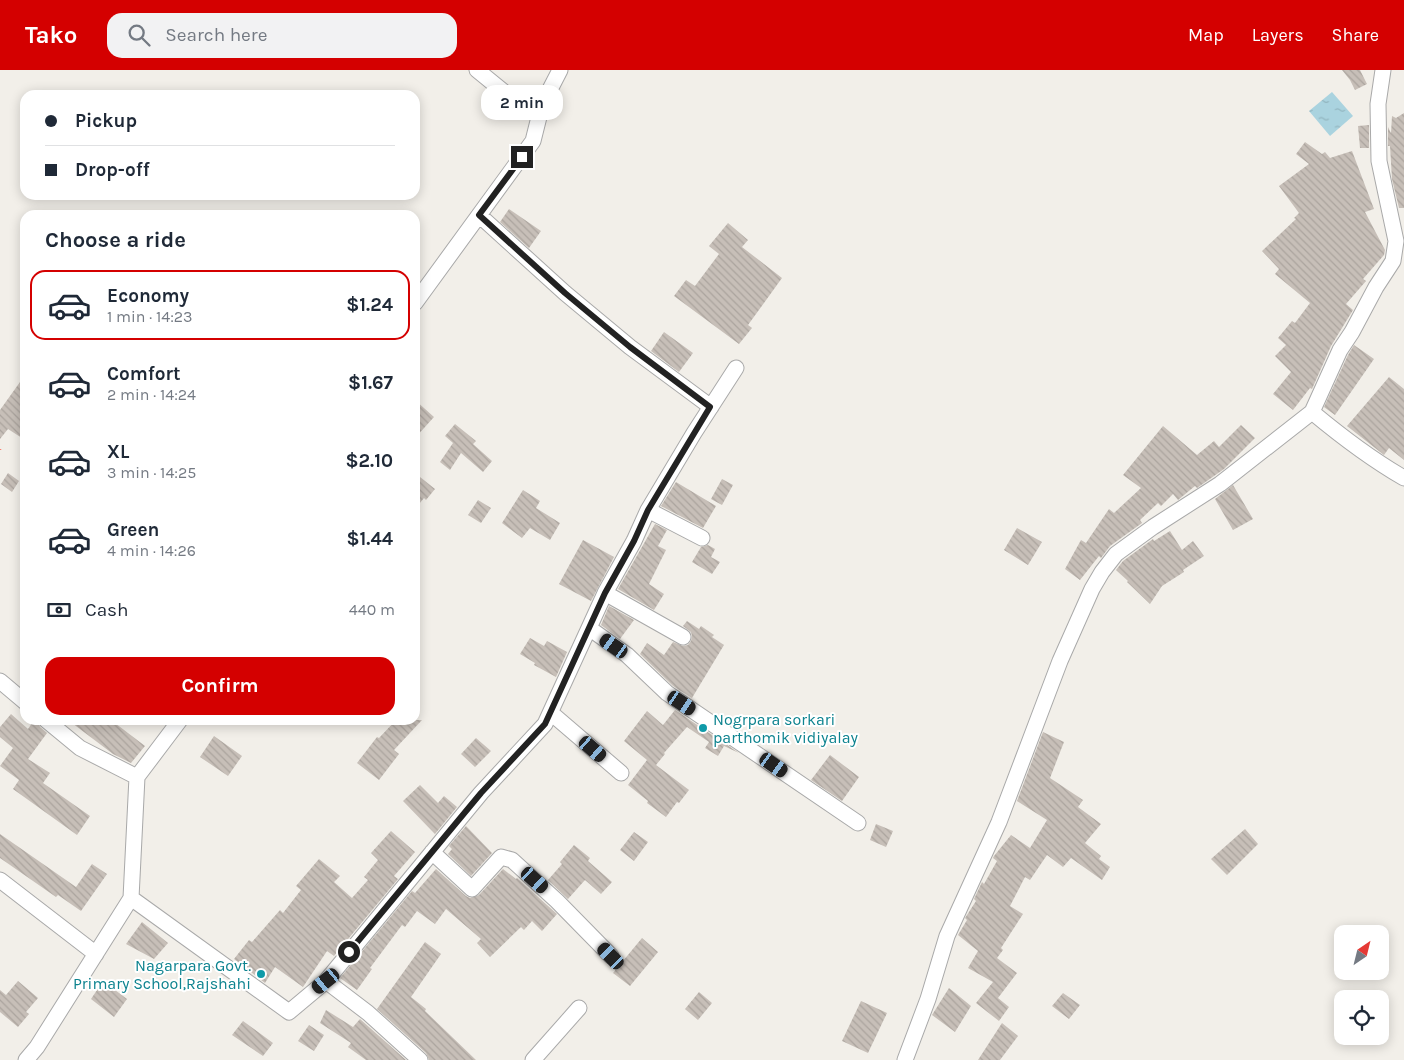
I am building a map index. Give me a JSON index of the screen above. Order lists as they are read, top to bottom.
{
  "places": ["Nogrpara sorkari parthomik vidiyalay", "Nagarpara Govt. Primary School,Rajshahi"],
  "north": "top right",
  "page": {
    "header": "Tako",
    "search": "Search here",
    "nav": ["Map", "Layers", "Share"],
    "bubble": "2 min",
    "banner": ["Pickup", "Drop-off"],
    "heading": "Choose a ride",
    "list": [
      {
        "name": "Economy",
        "note": "1 min · 14:23",
        "value": "$1.24"
      },
      {
        "name": "Comfort",
        "note": "2 min · 14:24",
        "value": "$1.67"
      },
      {
        "name": "XL",
        "note": "3 min · 14:25",
        "value": "$2.10"
      },
      {
        "name": "Green",
        "note": "4 min · 14:26",
        "value": "$1.44"
      }
    ],
    "pay": ["Cash", "440 m"],
    "buttons": "Confirm"
  }
}
